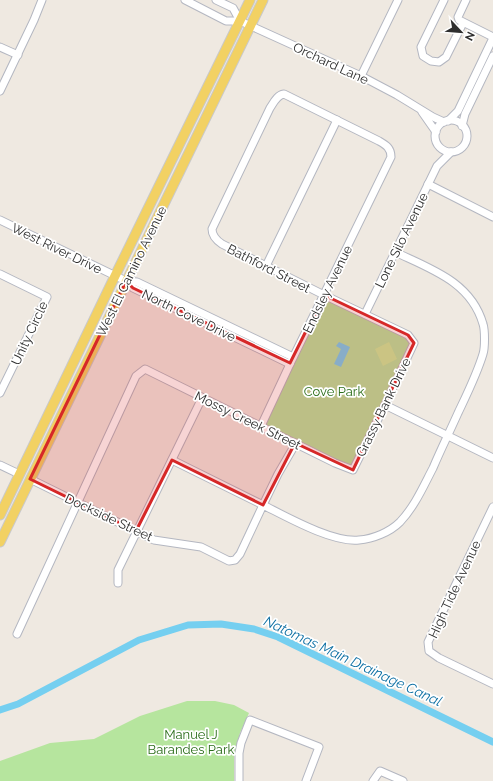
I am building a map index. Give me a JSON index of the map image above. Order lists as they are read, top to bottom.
{
  "streets": {
    "main road": ["West El Camino Avenue"],
    "street": [
      "Orchard Lane",
      "Lone Silo Avenue",
      "West River Drive",
      "Bathford Street",
      "Endsley Avenue",
      "North Cove Drive",
      "Unity Circle",
      "Grassy Bank Drive",
      "Mossy Creek Street",
      "Dockside Street",
      "High Tide Avenue"
    ]
  },
  "crossings": [
    ["Orchard Lane", "Lone Silo Avenue"],
    ["Orchard Lane", "West El Camino Avenue"],
    ["Lone Silo Avenue", "Bathford Street"],
    ["West River Drive", "West El Camino Avenue"],
    ["West River Drive", "North Cove Drive"],
    ["Bathford Street", "Endsley Avenue"],
    ["Bathford Street", "Grassy Bank Drive"],
    ["West El Camino Avenue", "North Cove Drive"],
    ["West El Camino Avenue", "Dockside Street"],
    ["Endsley Avenue", "North Cove Drive"],
    ["Endsley Avenue", "Mossy Creek Street"],
    ["Grassy Bank Drive", "Mossy Creek Street"],
    ["Mossy Creek Street", "Dockside Street"]
  ],
  "water": ["Natomas Main Drainage Canal"],
  "parks": ["Cove Park", "Manuel J Barandes Park"],
  "north": "bottom right"
}
